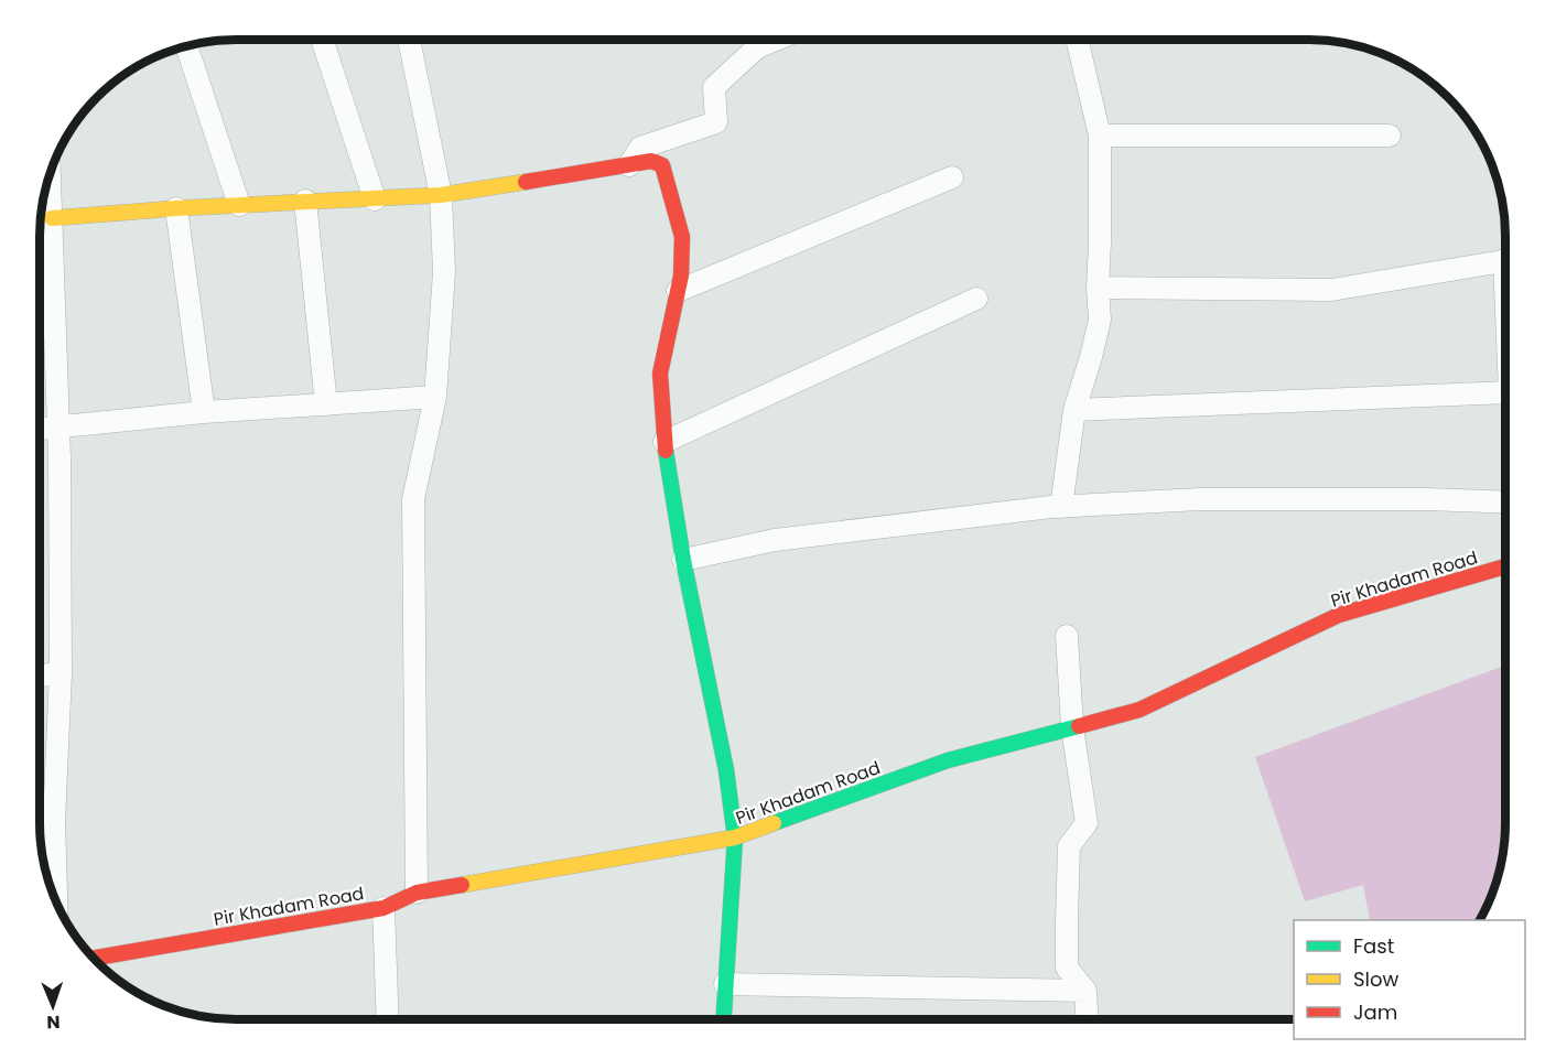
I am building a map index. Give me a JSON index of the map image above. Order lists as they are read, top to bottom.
{
  "streets": {
    "street": ["Pir Khadam Road"]
  },
  "legend": ["Fast", "Slow", "Jam"],
  "north": "bottom"
}
